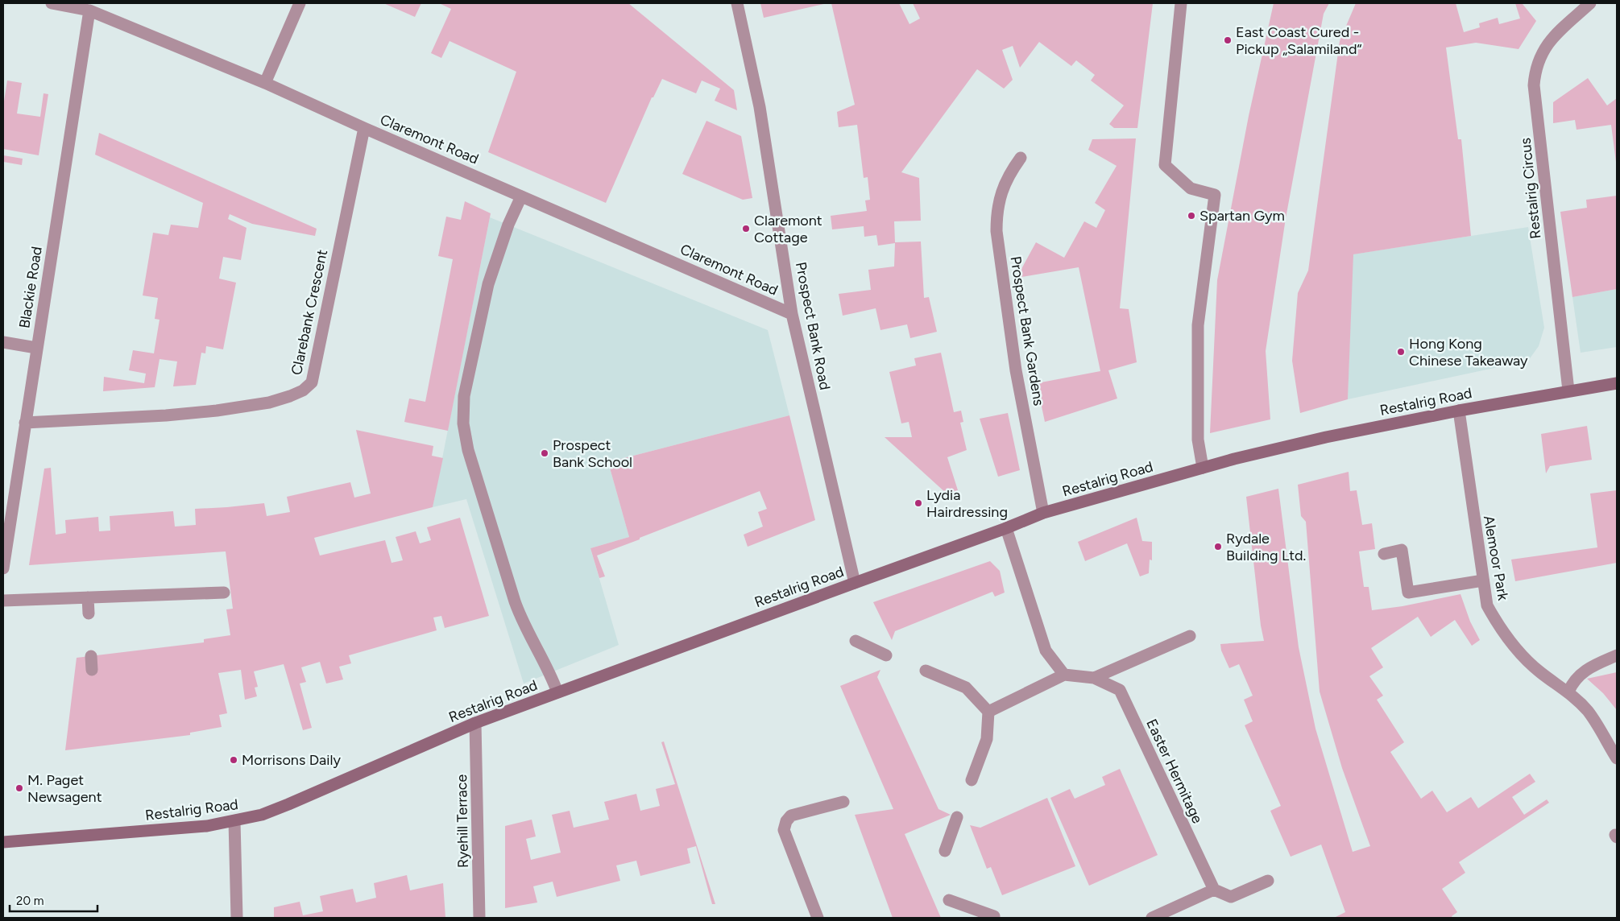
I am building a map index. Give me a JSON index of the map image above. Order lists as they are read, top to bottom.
{
  "streets": {
    "street": [
      "Claremont Road",
      "Restalrig Circus",
      "Blackie Road",
      "Clarebank Crescent",
      "Prospect Bank Road",
      "Prospect Bank Gardens",
      "Restalrig Road",
      "Alemoor Park",
      "Easter Hermitage",
      "Ryehill Terrace"
    ]
  },
  "crossings": [
    ["Claremont Road", "Blackie Road"],
    ["Claremont Road", "Clarebank Crescent"],
    ["Claremont Road", "Prospect Bank Road"],
    ["Restalrig Circus", "Restalrig Road"],
    ["Blackie Road", "Clarebank Crescent"],
    ["Prospect Bank Road", "Restalrig Road"],
    ["Prospect Bank Gardens", "Restalrig Road"],
    ["Restalrig Road", "Alemoor Park"],
    ["Restalrig Road", "Ryehill Terrace"]
  ],
  "places": [
    "East Coast Cured - Pickup „Salamiland“",
    "Spartan Gym",
    "Claremont Cottage",
    "Hong Kong Chinese Takeaway",
    "Prospect Bank School",
    "Lydia Hairdressing",
    "Rydale Building Ltd.",
    "Morrisons Daily",
    "M. Paget Newsagent"
  ],
  "scale_bar": "20 m"
}
